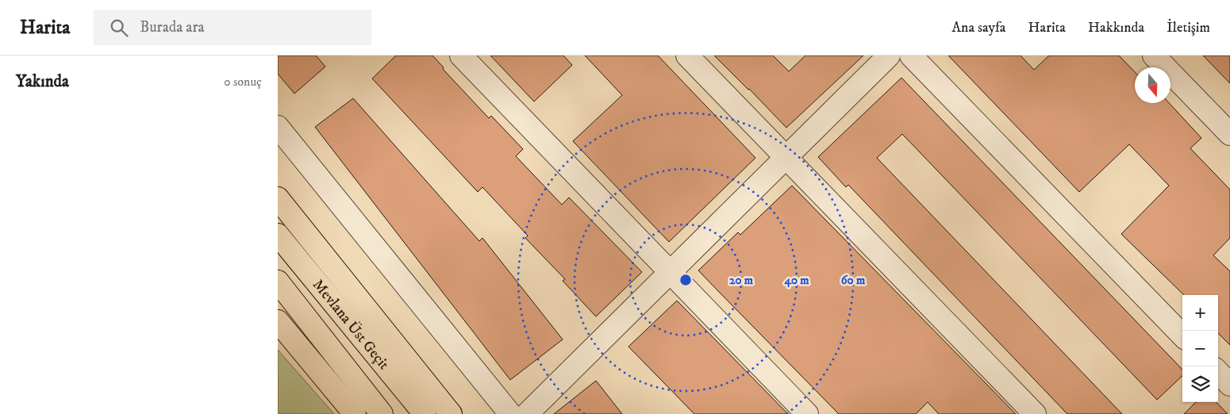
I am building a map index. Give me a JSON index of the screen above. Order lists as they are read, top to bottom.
{
  "streets": {
    "highway": ["Mevlana Üst Geçit"]
  },
  "north": "bottom",
  "page": {
    "header": "Harita",
    "search": "Burada ara",
    "nav": [
      "Ana sayfa",
      "Harita",
      "Hakkında",
      "İletişim"
    ],
    "heading": ["Yakında", "0 sonuç"],
    "map_buttons": ["+", "−"]
  },
  "rings": ["20 m", "40 m", "60 m"]
}
